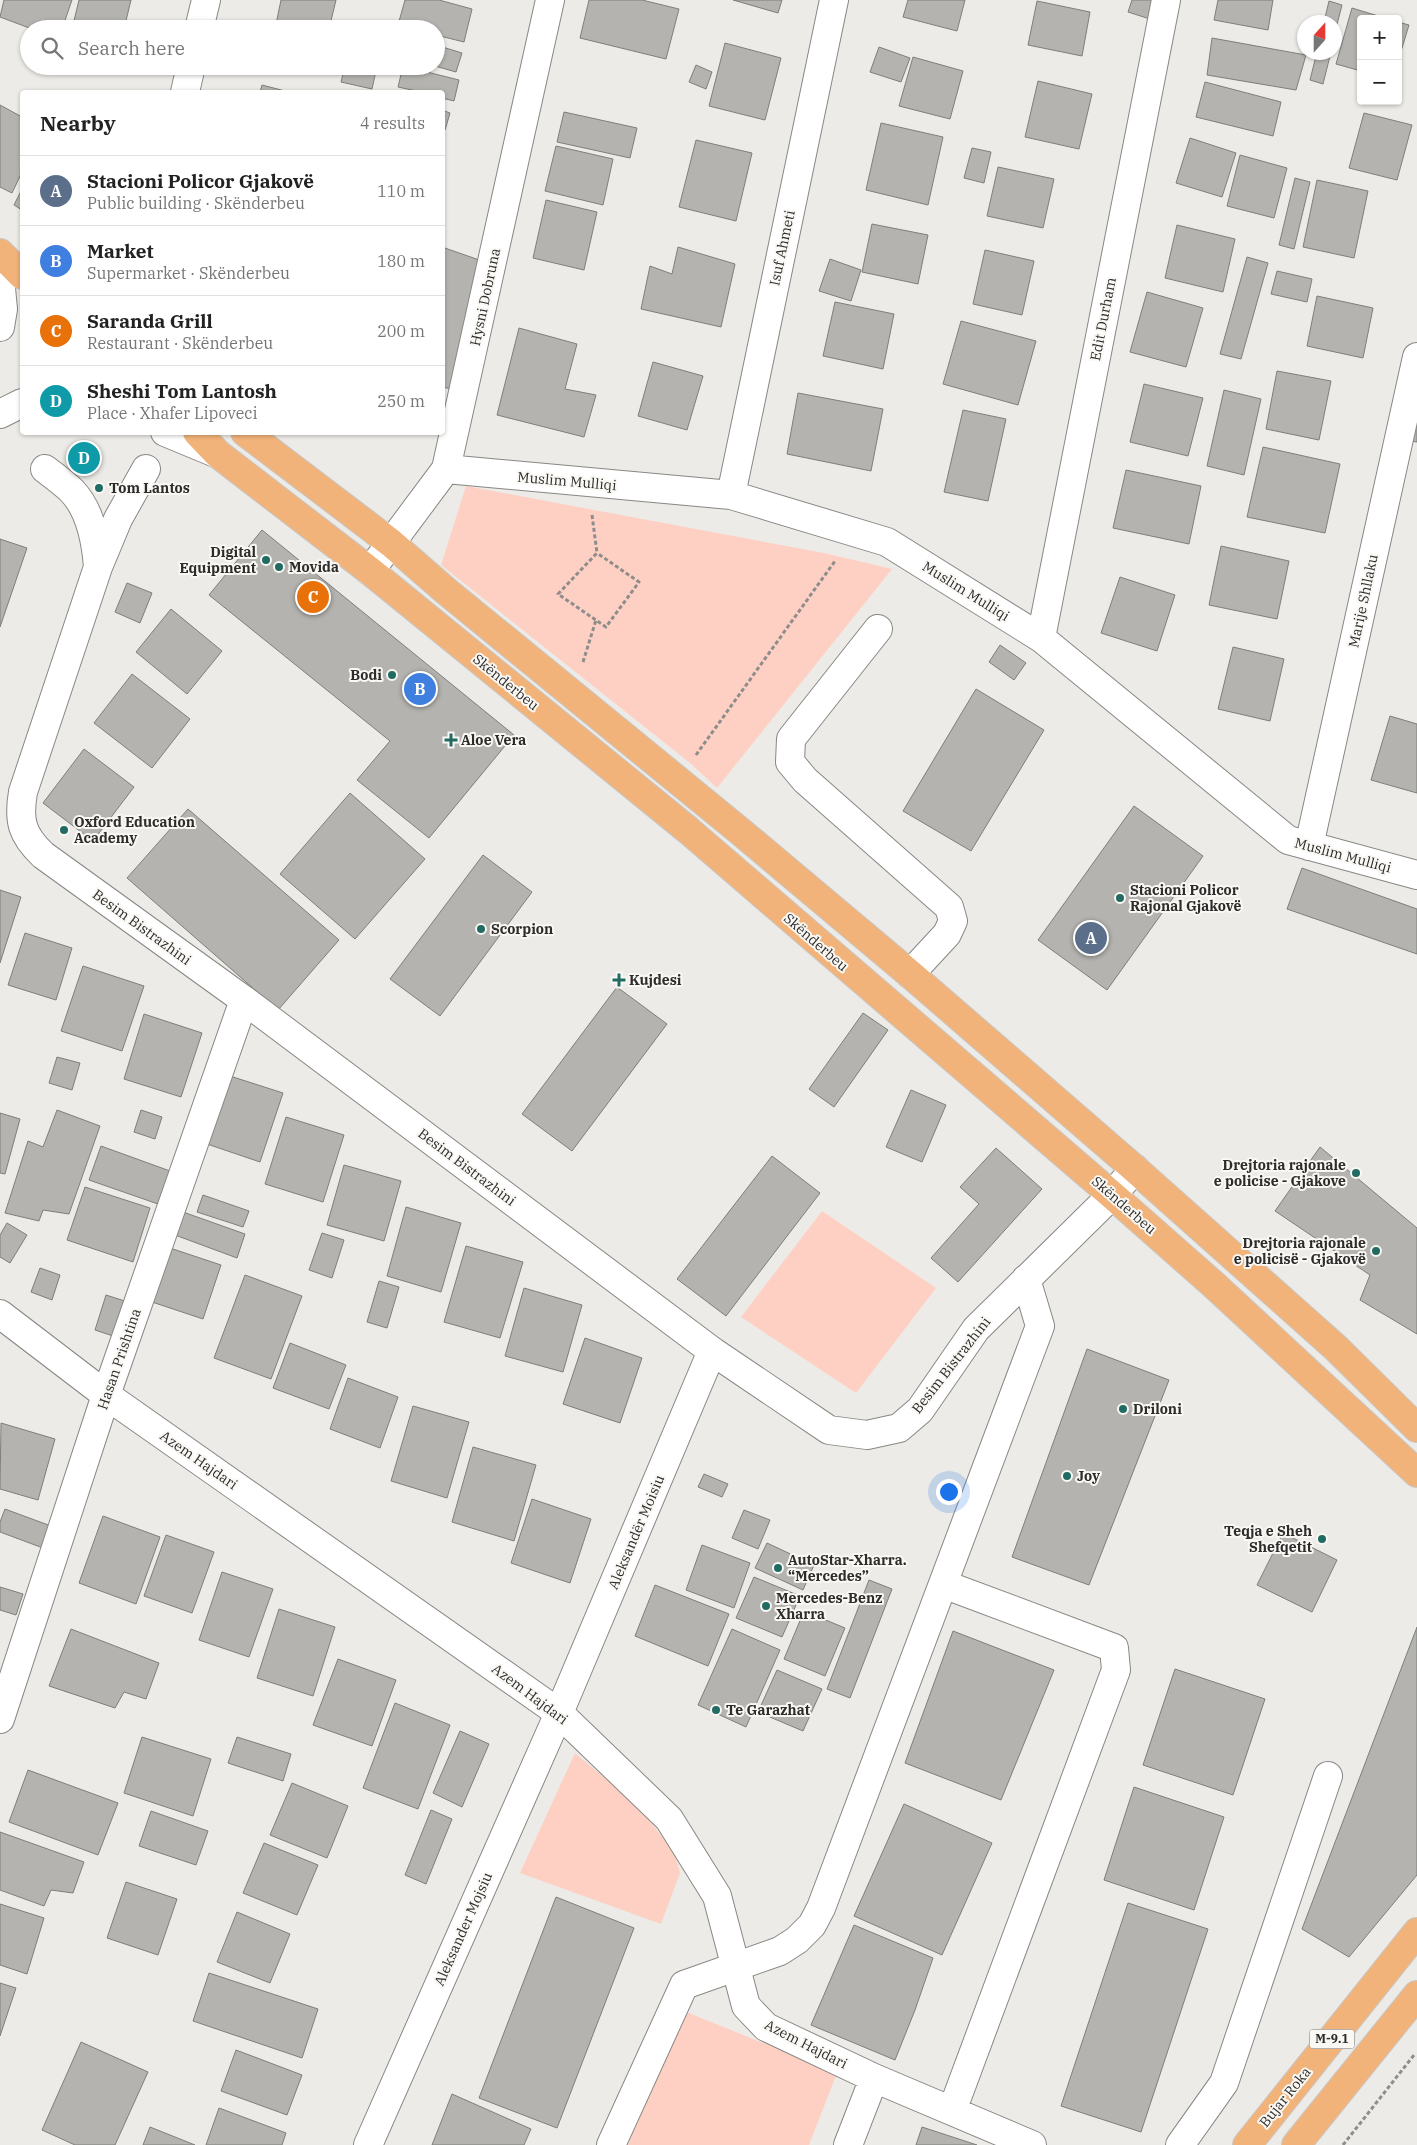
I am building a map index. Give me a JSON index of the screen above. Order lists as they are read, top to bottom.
{
  "streets": {
    "main road": ["Skënderbeu", "M-9.1", "Bujar Roka"],
    "street": [
      "Isuf Ahmeti",
      "Hysni Dobruna",
      "Edit Durham",
      "Muslim Mulliqi",
      "Marije Shllaku",
      "Besim Bistrazhini",
      "Hasan Prishtina",
      "Azem Hajdari",
      "Aleksandër Moisiu",
      "Aleksander Mojsiu"
    ]
  },
  "crossings": [
    ["Isuf Ahmeti", "Muslim Mulliqi"],
    ["Hysni Dobruna", "Muslim Mulliqi"],
    ["Hysni Dobruna", "Skënderbeu"],
    ["Edit Durham", "Muslim Mulliqi"],
    ["Muslim Mulliqi", "Marije Shllaku"],
    ["Skënderbeu", "Besim Bistrazhini"],
    ["Besim Bistrazhini", "Hasan Prishtina"],
    ["Besim Bistrazhini", "Aleksandër Moisiu"],
    ["Hasan Prishtina", "Azem Hajdari"],
    ["Azem Hajdari", "Aleksandër Moisiu"],
    ["Azem Hajdari", "Aleksander Mojsiu"],
    ["Aleksandër Moisiu", "Aleksander Mojsiu"]
  ],
  "places": {
    "other": [
      "Tom Lantos",
      "Digital Equipment",
      "Movida",
      "Bodi",
      "Oxford Education Academy",
      "Stacioni Policor Rajonal Gjakovë",
      "Scorpion",
      "Drejtoria rajonale e policise - Gjakove",
      "Drejtoria rajonale e policisë - Gjakovë",
      "Driloni",
      "Joy",
      "Teqja e Sheh Shefqetit",
      "AutoStar-Xharra. “Mercedes”",
      "Mercedes-Benz Xharra",
      "Te Garazhat"
    ],
    "health": ["Aloe Vera", "Kujdesi"]
  },
  "north": "top",
  "page": {
    "map_buttons": ["+", "−"],
    "search": "Search here",
    "heading": ["Nearby", "4 results"],
    "list": [
      {
        "mark": "A",
        "name": "Stacioni Policor Gjakovë",
        "note": "Public building · Skënderbeu",
        "value": "110 m"
      },
      {
        "mark": "B",
        "name": "Market",
        "note": "Supermarket · Skënderbeu",
        "value": "180 m"
      },
      {
        "mark": "C",
        "name": "Saranda Grill",
        "note": "Restaurant · Skënderbeu",
        "value": "200 m"
      },
      {
        "mark": "D",
        "name": "Sheshi Tom Lantosh",
        "note": "Place · Xhafer Lipoveci",
        "value": "250 m"
      }
    ],
    "pins": [
      "D",
      "C",
      "B",
      "A"
    ]
  }
}
